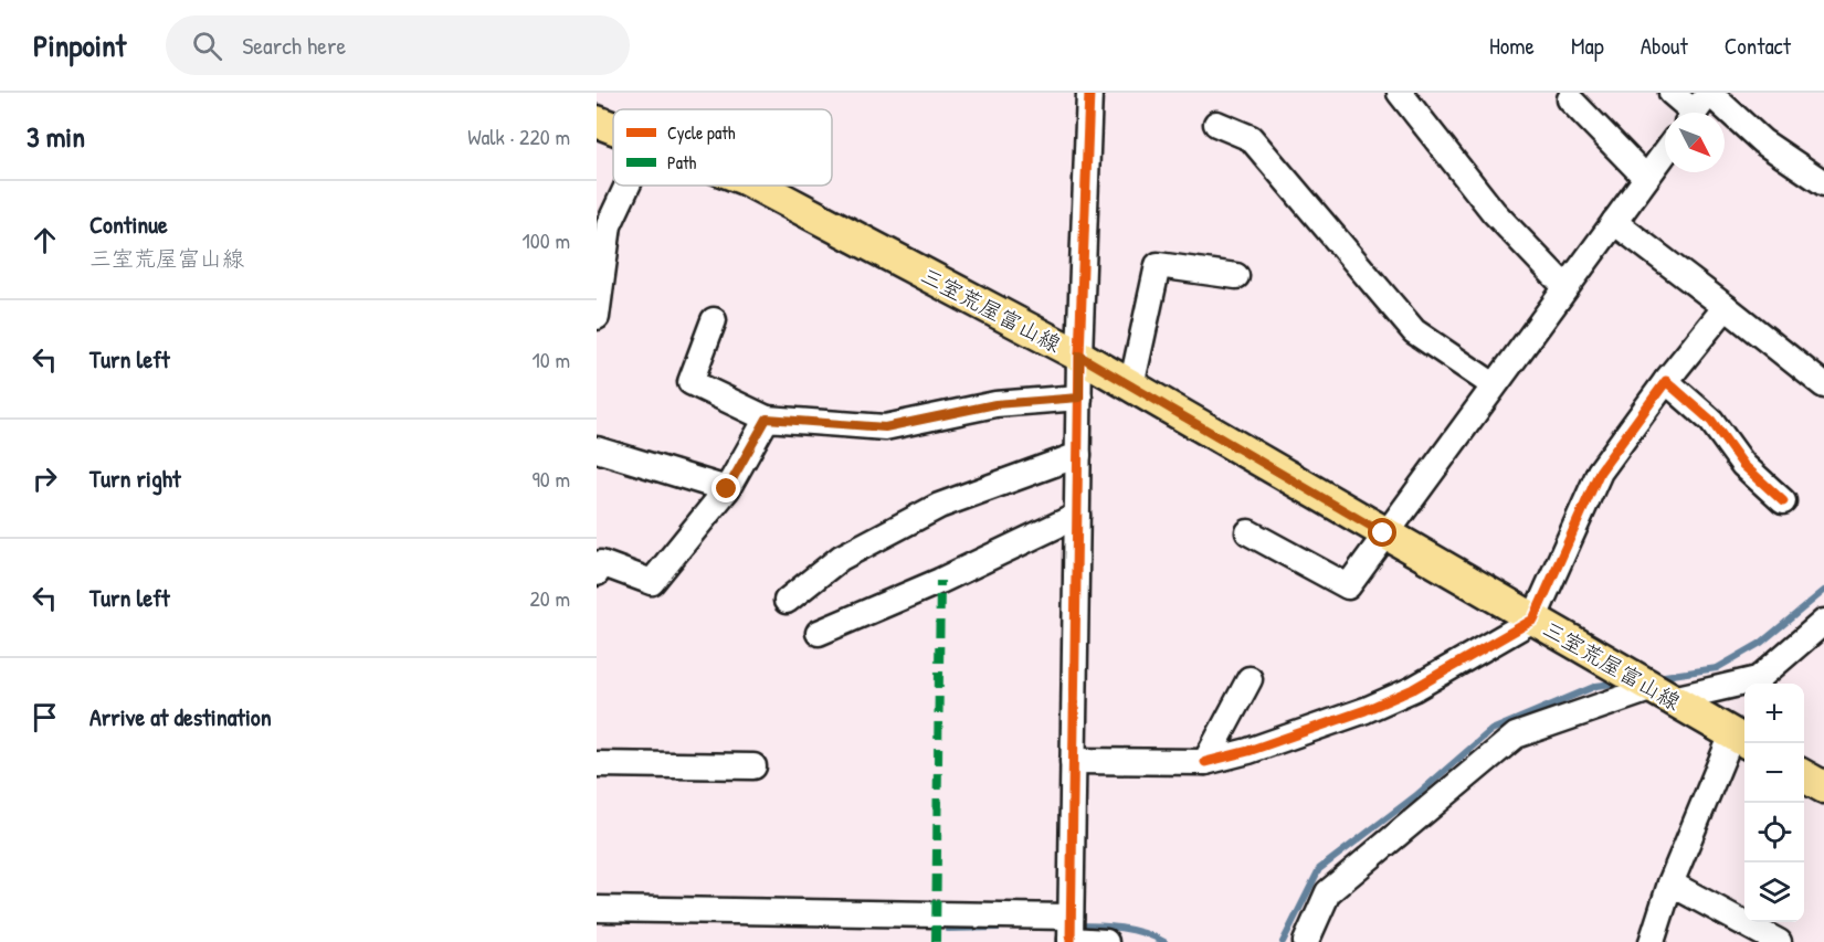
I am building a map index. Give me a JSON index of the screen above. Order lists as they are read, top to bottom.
{
  "streets": {
    "main road": ["三室荒屋富山線"]
  },
  "legend": ["Cycle path", "Path"],
  "north": "bottom right",
  "page": {
    "header": "Pinpoint",
    "search": "Search here",
    "nav": [
      "Home",
      "Map",
      "About",
      "Contact"
    ],
    "heading": ["3 min", "Walk · 220 m"],
    "list": [
      ["Continue", "三室荒屋富山線", "100 m"],
      ["Turn left", "10 m"],
      ["Turn right", "90 m"],
      ["Turn left", "20 m"],
      "Arrive at destination"
    ],
    "map_buttons": ["+", "−"]
  }
}
